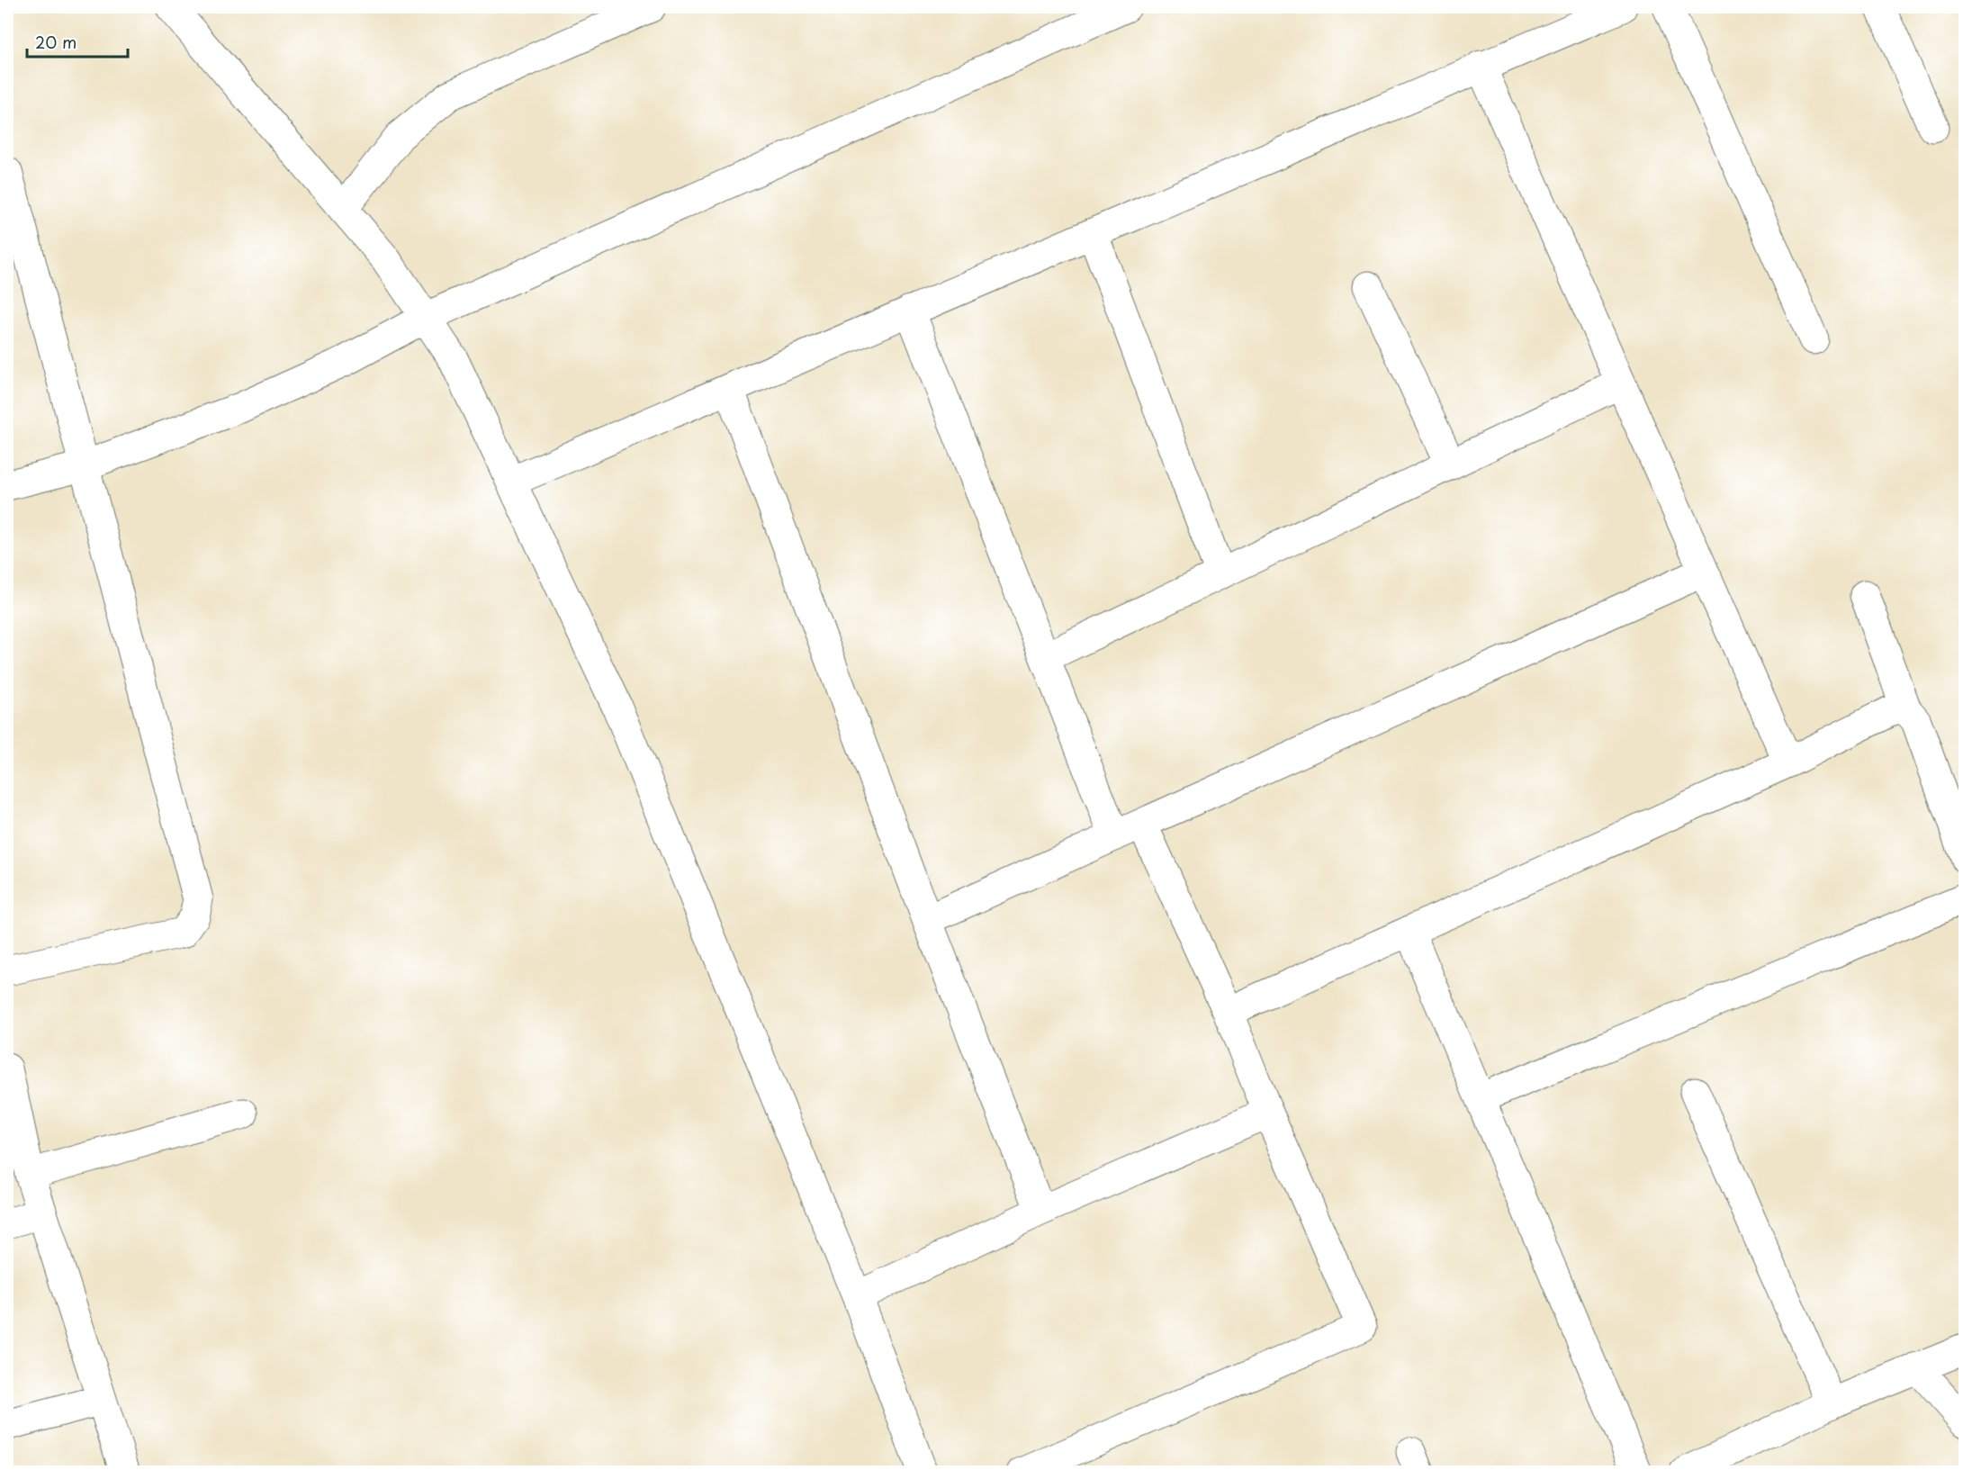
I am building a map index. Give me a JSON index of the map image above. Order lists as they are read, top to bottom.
{
  "scale_bar": "20 m"
}
